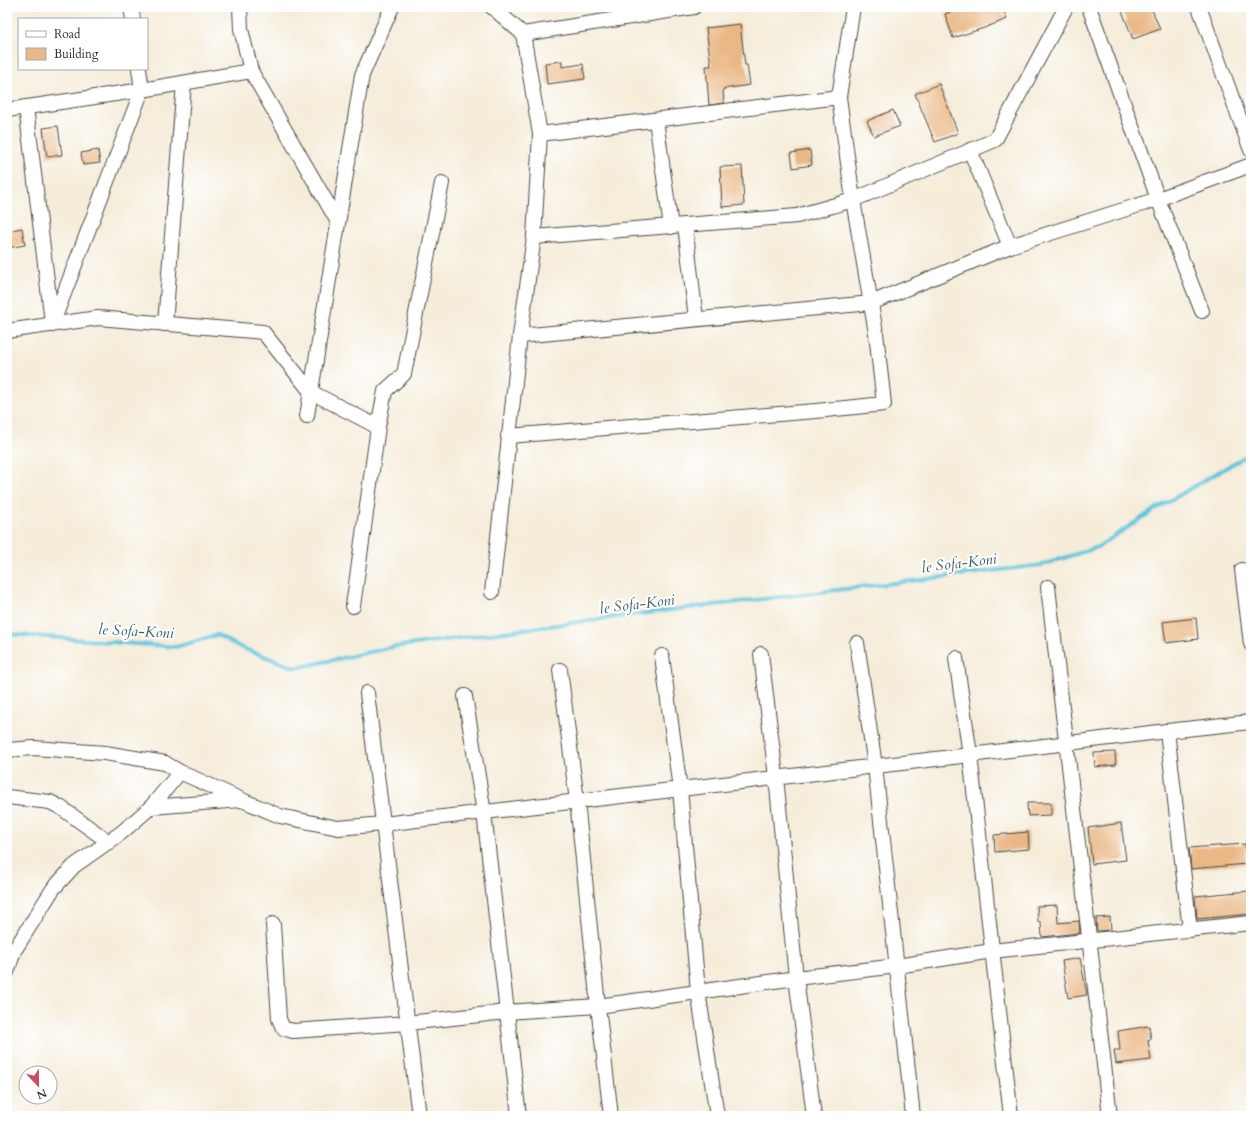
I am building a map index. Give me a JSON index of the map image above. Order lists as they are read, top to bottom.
{
  "water": ["le Sofa-Koni"],
  "legend": ["Road", "Building"],
  "north": "bottom"
}
